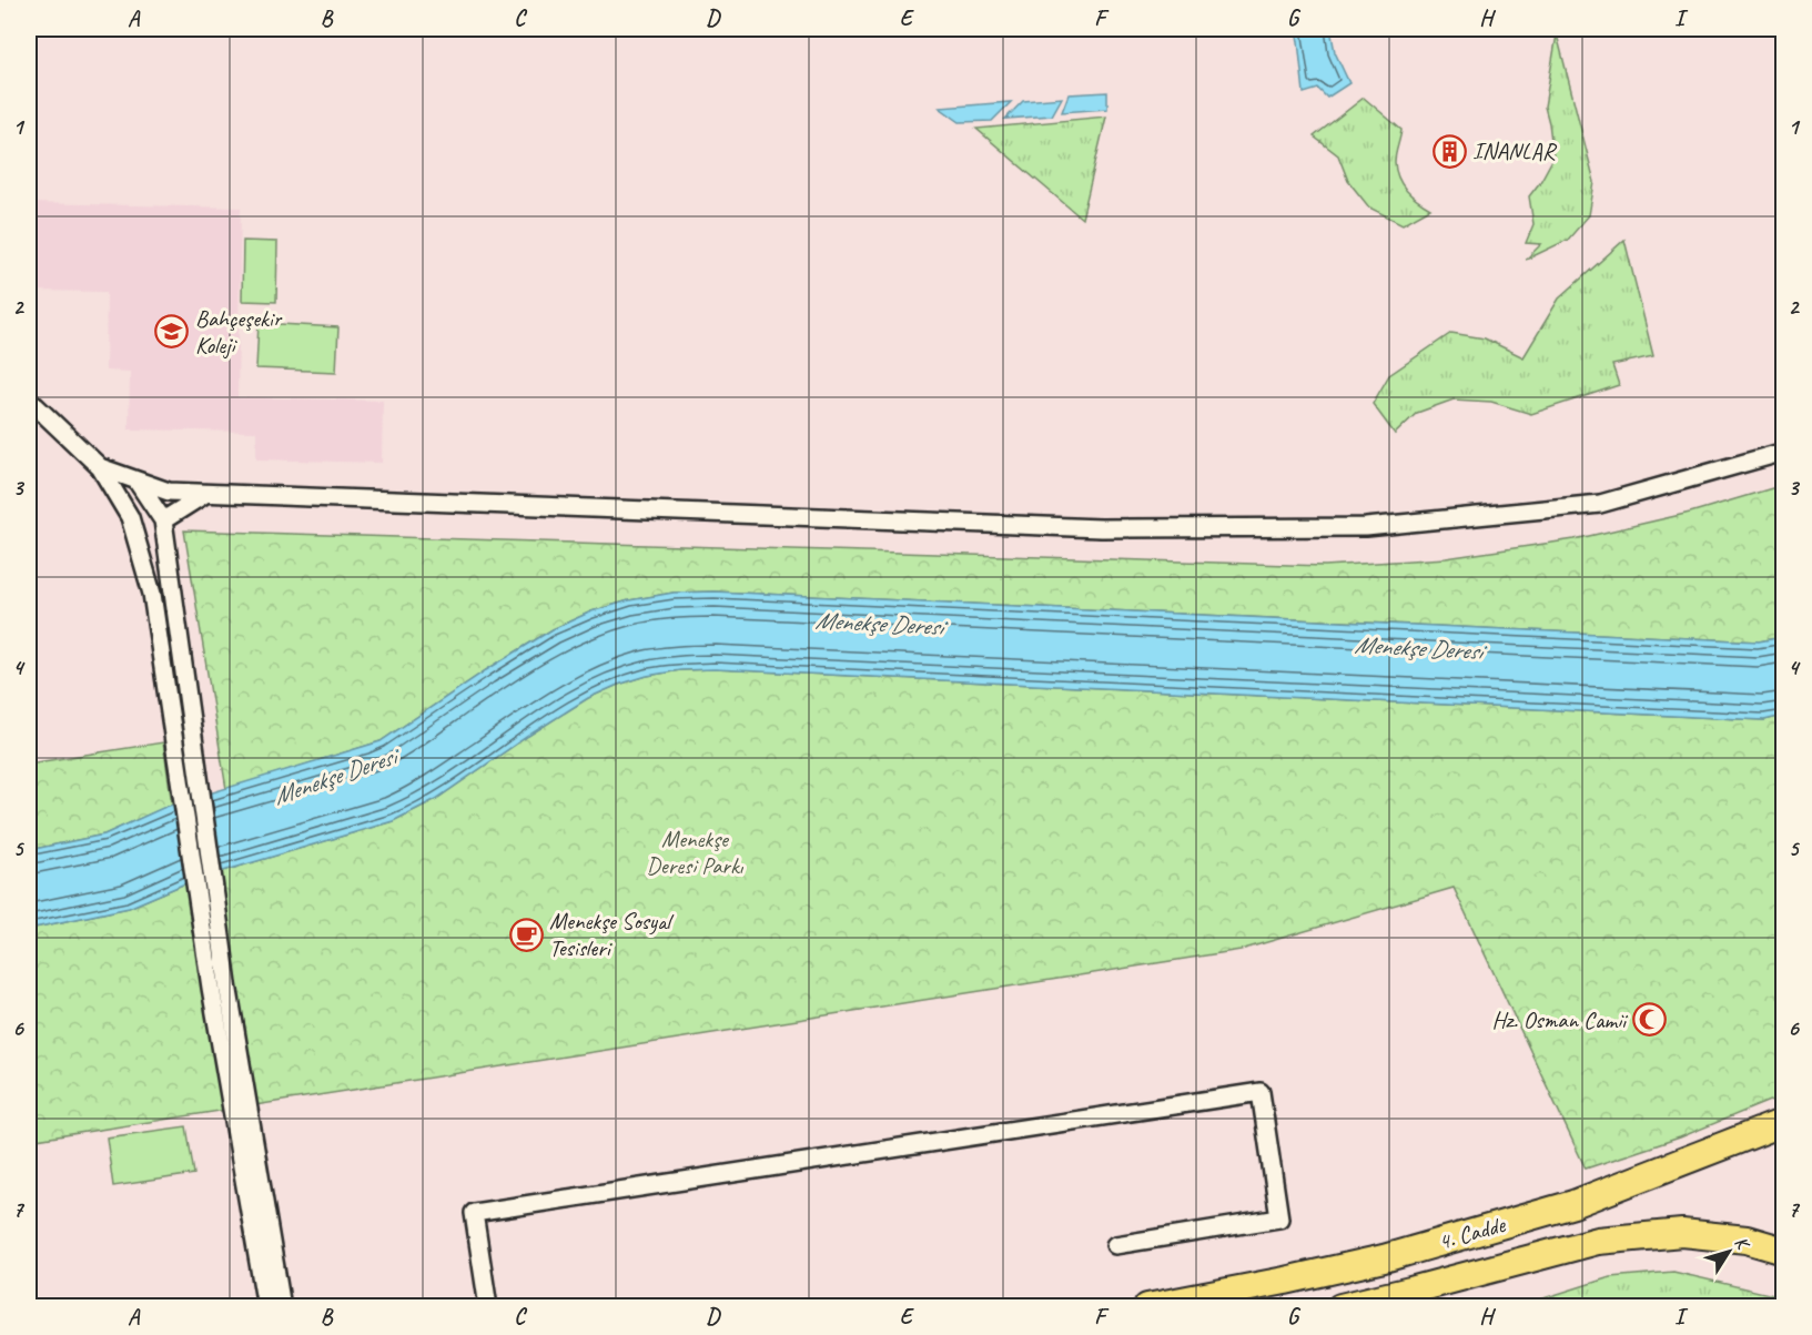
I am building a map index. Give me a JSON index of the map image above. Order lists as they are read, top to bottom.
{
  "streets": {
    "main road": ["4. Cadde"]
  },
  "water": ["Menekşe Deresi"],
  "parks": ["Menekşe Deresi Parkı"],
  "places": {
    "building": ["INANLAR"],
    "school or university": ["Bahçeşekir Koleji"],
    "cafe": ["Menekşe Sosyal Tesisleri"],
    "mosque": ["Hz. Osman Camii"]
  },
  "north": "top right",
  "grid": {
    "columns": [
      "A",
      "B",
      "C",
      "D",
      "E",
      "F",
      "G",
      "H",
      "I"
    ],
    "rows": [
      "1",
      "2",
      "3",
      "4",
      "5",
      "6",
      "7"
    ]
  }
}
